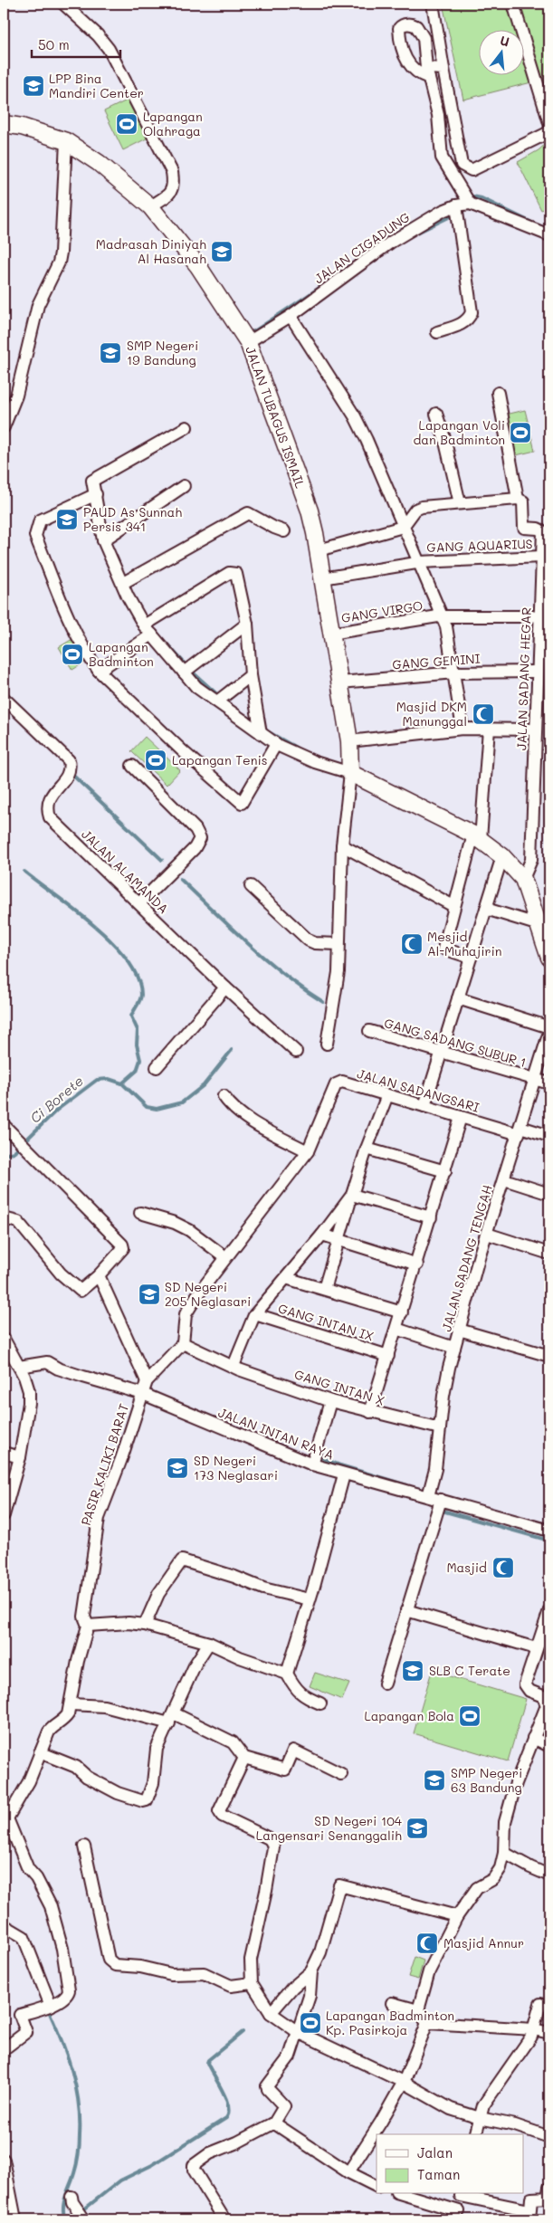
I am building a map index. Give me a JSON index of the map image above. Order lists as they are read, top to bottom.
{
  "streets": {
    "main road": ["JALAN TUBAGUS ISMAIL"],
    "street": [
      "JALAN CIGADUNG",
      "GANG AQUARIUS",
      "GANG VIRGO",
      "GANG GEMINI",
      "JALAN SADANG HEGAR",
      "JALAN ALAMANDA",
      "GANG SADANG SUBUR 1",
      "JALAN SADANGSARI",
      "JALAN SADANG TENGAH",
      "GANG INTAN IX",
      "GANG INTAN X",
      "JALAN INTAN RAYA",
      "PASIR KALIKI BARAT"
    ]
  },
  "crossings": [
    ["JALAN CIGADUNG", "JALAN TUBAGUS ISMAIL"],
    ["JALAN TUBAGUS ISMAIL", "GANG AQUARIUS"],
    ["JALAN TUBAGUS ISMAIL", "GANG VIRGO"],
    ["JALAN TUBAGUS ISMAIL", "GANG GEMINI"],
    ["GANG AQUARIUS", "JALAN SADANG HEGAR"],
    ["GANG SADANG SUBUR 1", "JALAN SADANG TENGAH"],
    ["JALAN SADANGSARI", "JALAN SADANG TENGAH"],
    ["JALAN SADANG TENGAH", "GANG INTAN X"],
    ["JALAN SADANG TENGAH", "JALAN INTAN RAYA"],
    ["JALAN INTAN RAYA", "PASIR KALIKI BARAT"]
  ],
  "water": ["Ci Borete"],
  "places": {
    "school or university": [
      "LPP Bina Mandiri Center",
      "Madrasah Diniyah Al Hasanah",
      "SMP Negeri 19 Bandung",
      "PAUD As Sunnah Persis 341",
      "SD Negeri 205 Neglasari",
      "SD Negeri 173 Neglasari",
      "SLB C Terate",
      "SMP Negeri 63 Bandung",
      "SD Negeri 104 Langensari Senanggalih"
    ],
    "sports": [
      "Lapangan Olahraga",
      "Lapangan Voli dan Badminton",
      "Lapangan Badminton",
      "Lapangan Tenis",
      "Lapangan Bola",
      "Lapangan Badminton Kp. Pasirkoja"
    ],
    "mosque": [
      "Masjid DKM Manunggal",
      "Mesjid Al-Muhajirin",
      "Masjid",
      "Masjid Annur"
    ]
  },
  "legend": ["Jalan", "Taman"],
  "scale_bar": "50 m",
  "north": "top"
}
